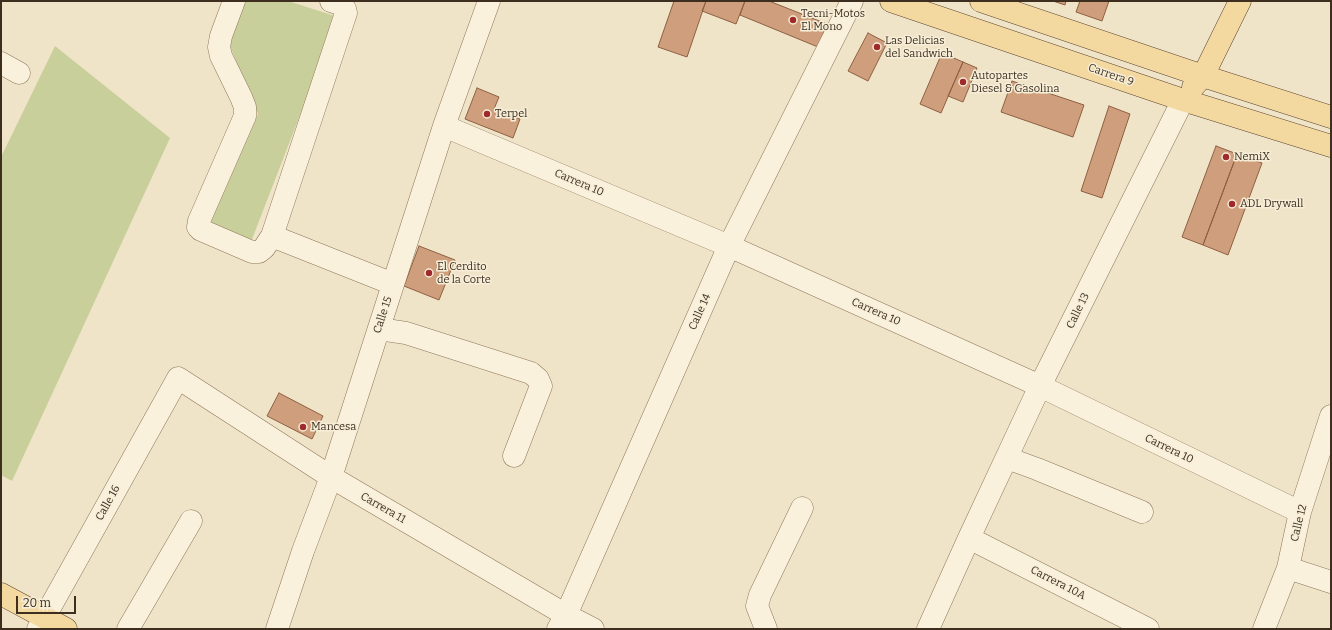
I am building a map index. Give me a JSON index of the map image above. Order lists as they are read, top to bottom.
{
  "streets": {
    "main road": ["Carrera 9", "Calle 13"],
    "street": [
      "Carrera 10",
      "Calle 14",
      "Calle 15",
      "Calle 16",
      "Carrera 11",
      "Calle 12",
      "Carrera 10A"
    ]
  },
  "crossings": [
    ["Carrera 9", "Calle 13"],
    ["Carrera 10", "Calle 13"],
    ["Carrera 10", "Calle 14"],
    ["Carrera 10", "Calle 15"],
    ["Carrera 10", "Calle 12"],
    ["Calle 13", "Carrera 10A"],
    ["Calle 14", "Carrera 11"],
    ["Calle 15", "Carrera 11"],
    ["Calle 16", "Carrera 11"]
  ],
  "places": [
    "Tecni-Motos El Mono",
    "Las Delicias del Sandwich",
    "Autopartes Diesel & Gasolina",
    "Terpel",
    "NemiX",
    "ADL Drywall",
    "El Cerdito de la Corte",
    "Mancesa"
  ],
  "scale_bar": "20 m"
}
